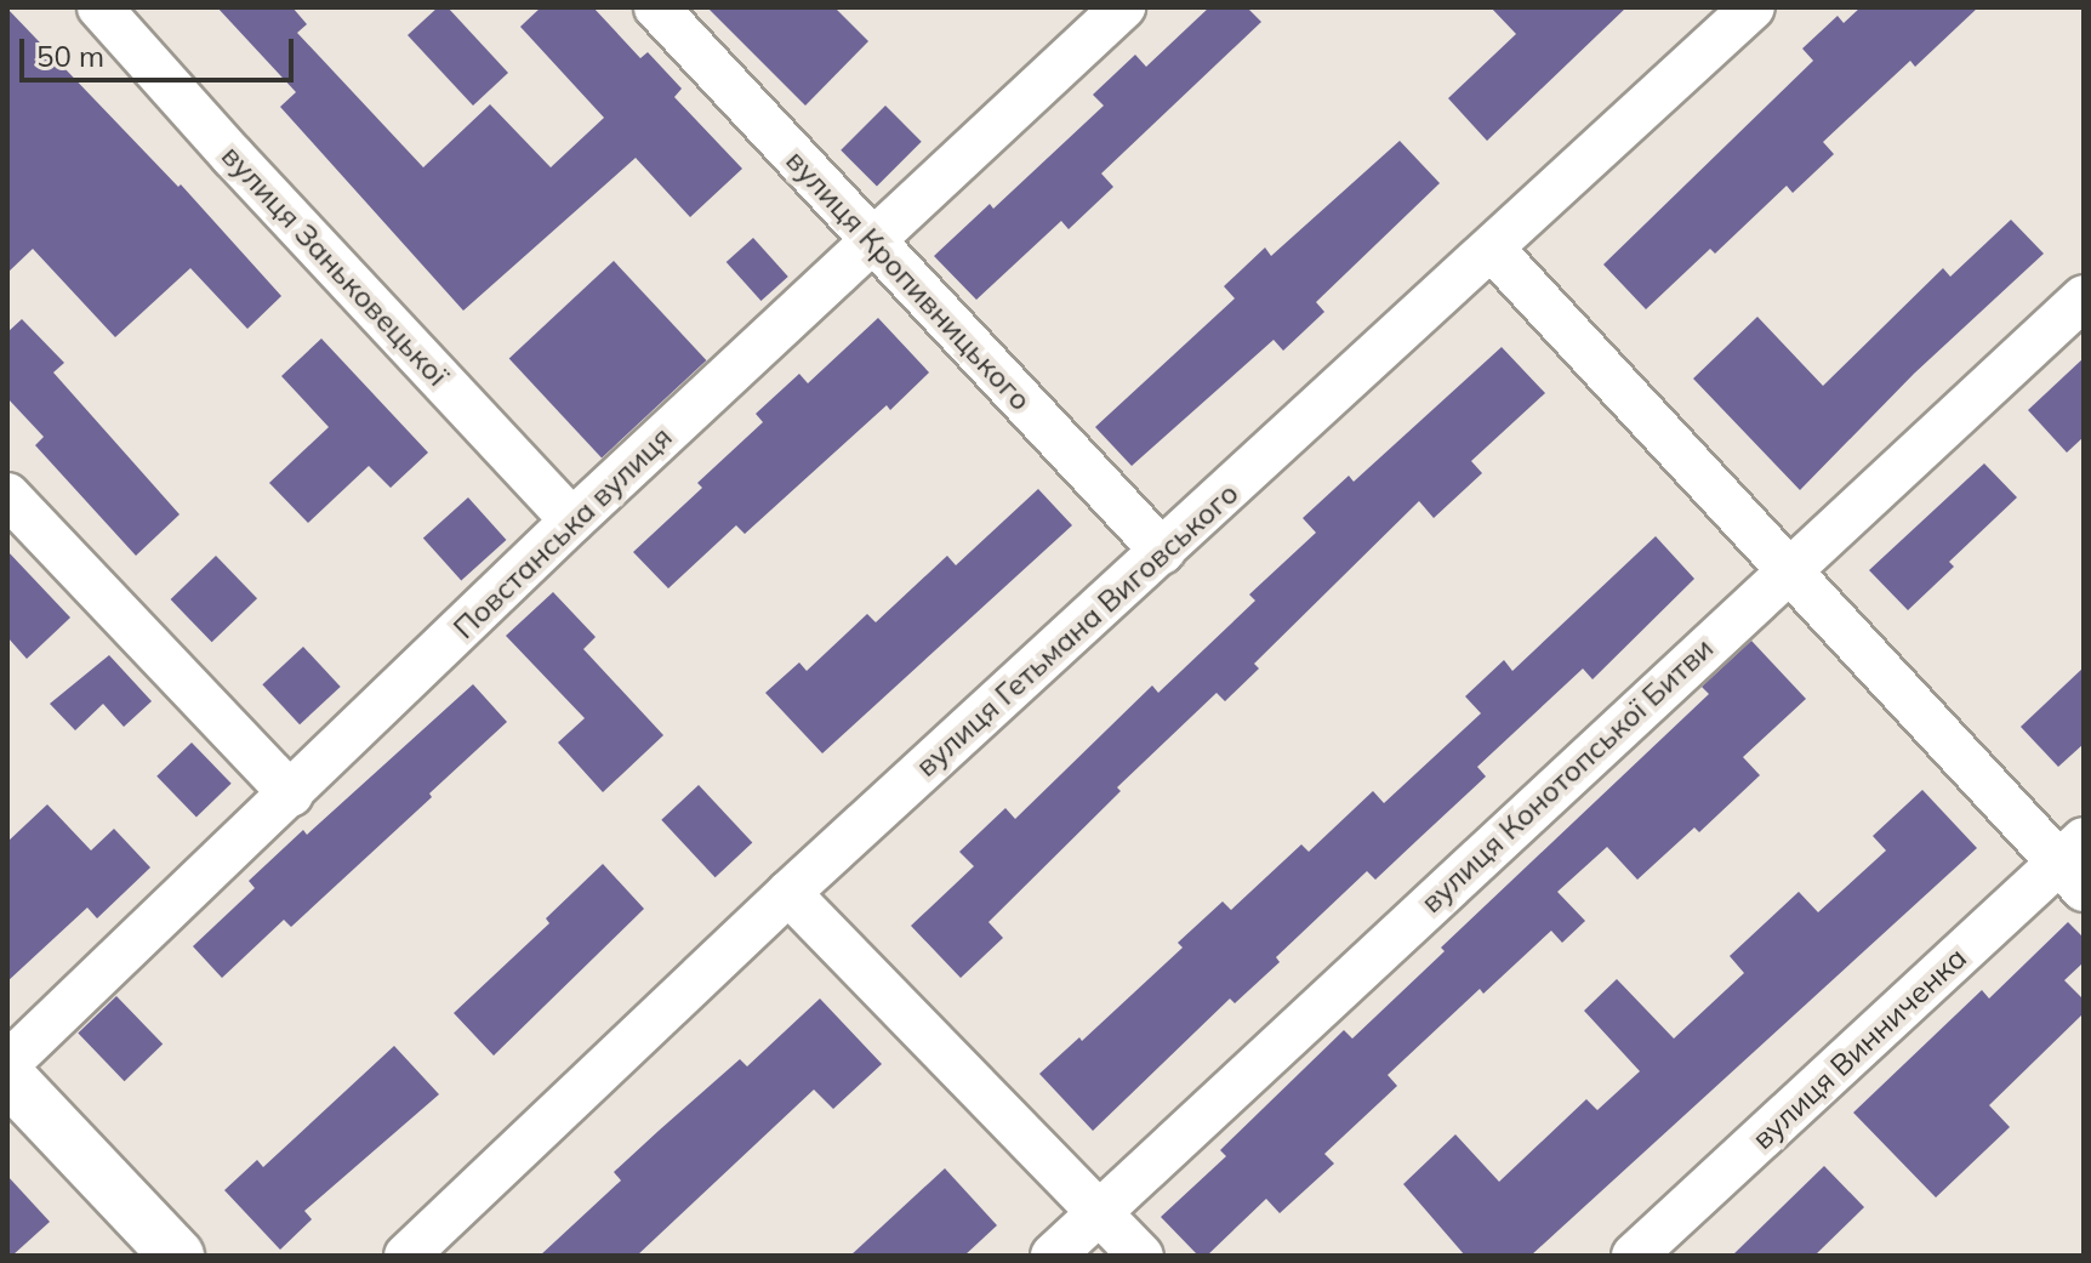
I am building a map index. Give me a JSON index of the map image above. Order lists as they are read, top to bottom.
{
  "streets": {
    "street": [
      "вулиця Заньковецької",
      "вулиця Кропивницького",
      "Повстанська вулиця",
      "вулиця Гетьмана Виговського",
      "вулиця Конотопської Битви",
      "вулиця Винниченка"
    ]
  },
  "crossings": [
    ["вулиця Заньковецької", "Повстанська вулиця"],
    ["вулиця Кропивницького", "Повстанська вулиця"],
    ["вулиця Кропивницького", "вулиця Гетьмана Виговського"]
  ],
  "scale_bar": "50 m"
}
